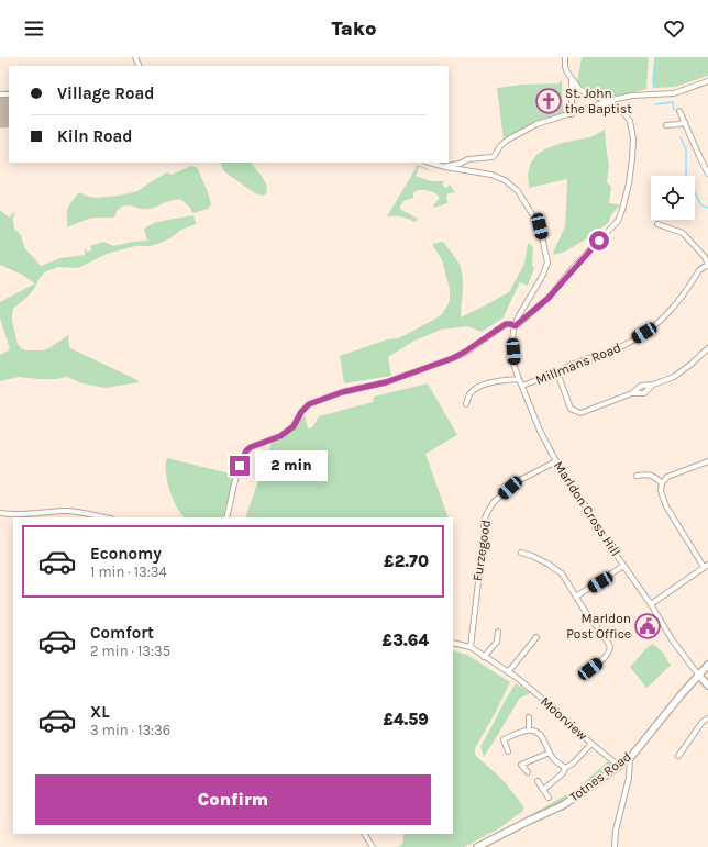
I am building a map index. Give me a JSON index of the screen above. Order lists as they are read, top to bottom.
{
  "streets": {
    "street": [
      "Millmans Road",
      "Marldon Cross Hill",
      "Furzegood",
      "Moorview",
      "Totnes Road"
    ]
  },
  "crossings": [
    ["Millmans Road", "Marldon Cross Hill"],
    ["Marldon Cross Hill", "Furzegood"],
    ["Marldon Cross Hill", "Totnes Road"],
    ["Furzegood", "Moorview"],
    ["Moorview", "Totnes Road"]
  ],
  "places": {
    "church": ["St. John the Baptist"],
    "public building": ["Marldon Post Office"]
  },
  "page": {
    "header": "Tako",
    "banner": ["Village Road", "Kiln Road"],
    "bubble": "2 min",
    "list": [
      {
        "name": "Economy",
        "note": "1 min · 13:34",
        "value": "£2.70"
      },
      {
        "name": "Comfort",
        "note": "2 min · 13:35",
        "value": "£3.64"
      },
      {
        "name": "XL",
        "note": "3 min · 13:36",
        "value": "£4.59"
      }
    ],
    "buttons": "Confirm"
  }
}
